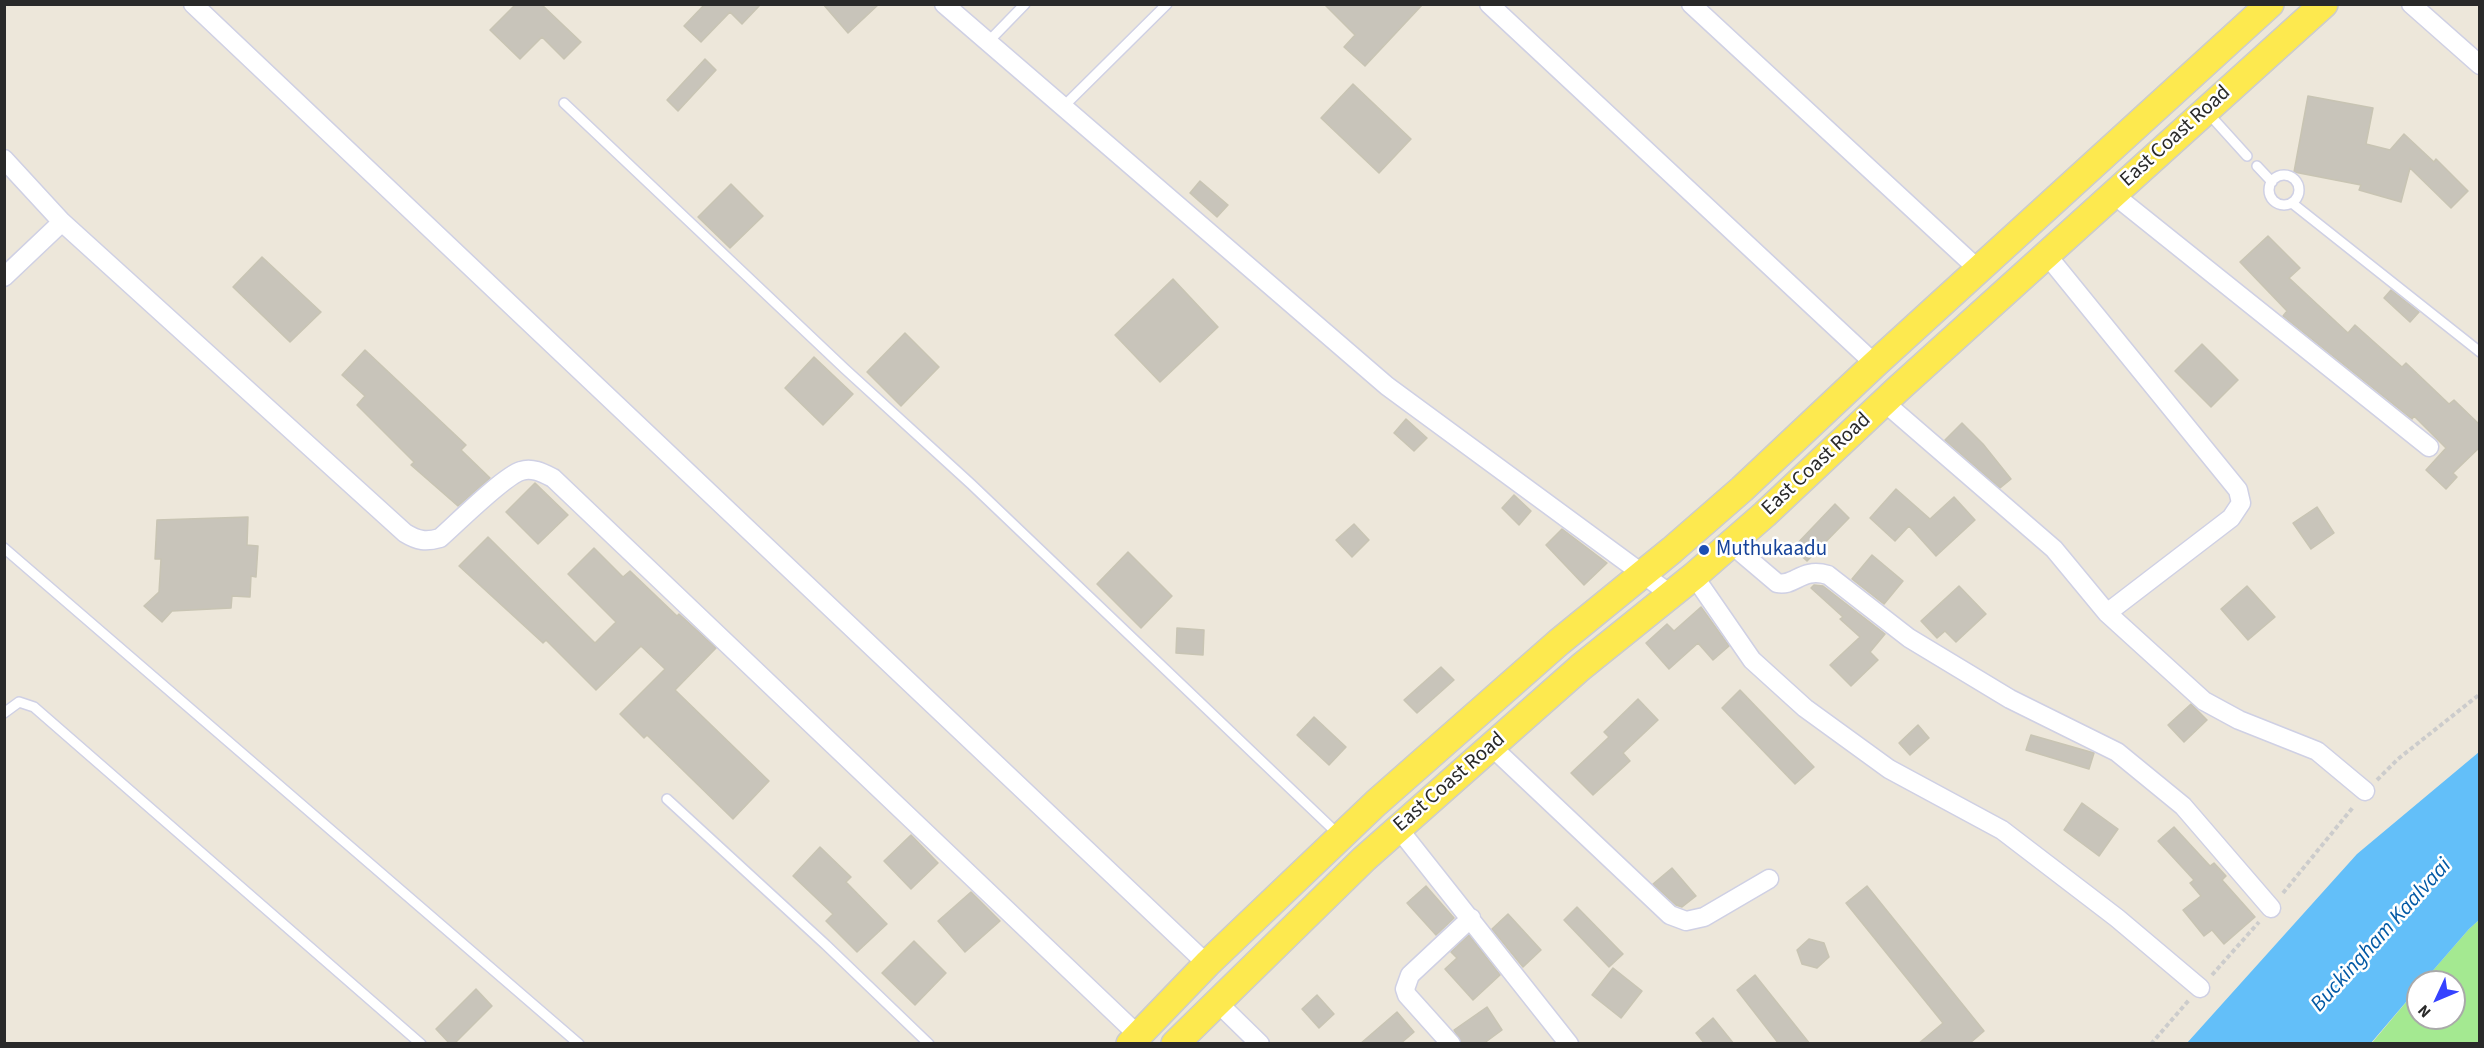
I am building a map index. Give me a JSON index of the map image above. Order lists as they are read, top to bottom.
{
  "streets": {
    "main road": ["East Coast Road"]
  },
  "water": ["Buckingham Kaalvaai"],
  "places": ["Muthukaadu"],
  "north": "bottom left"
}
